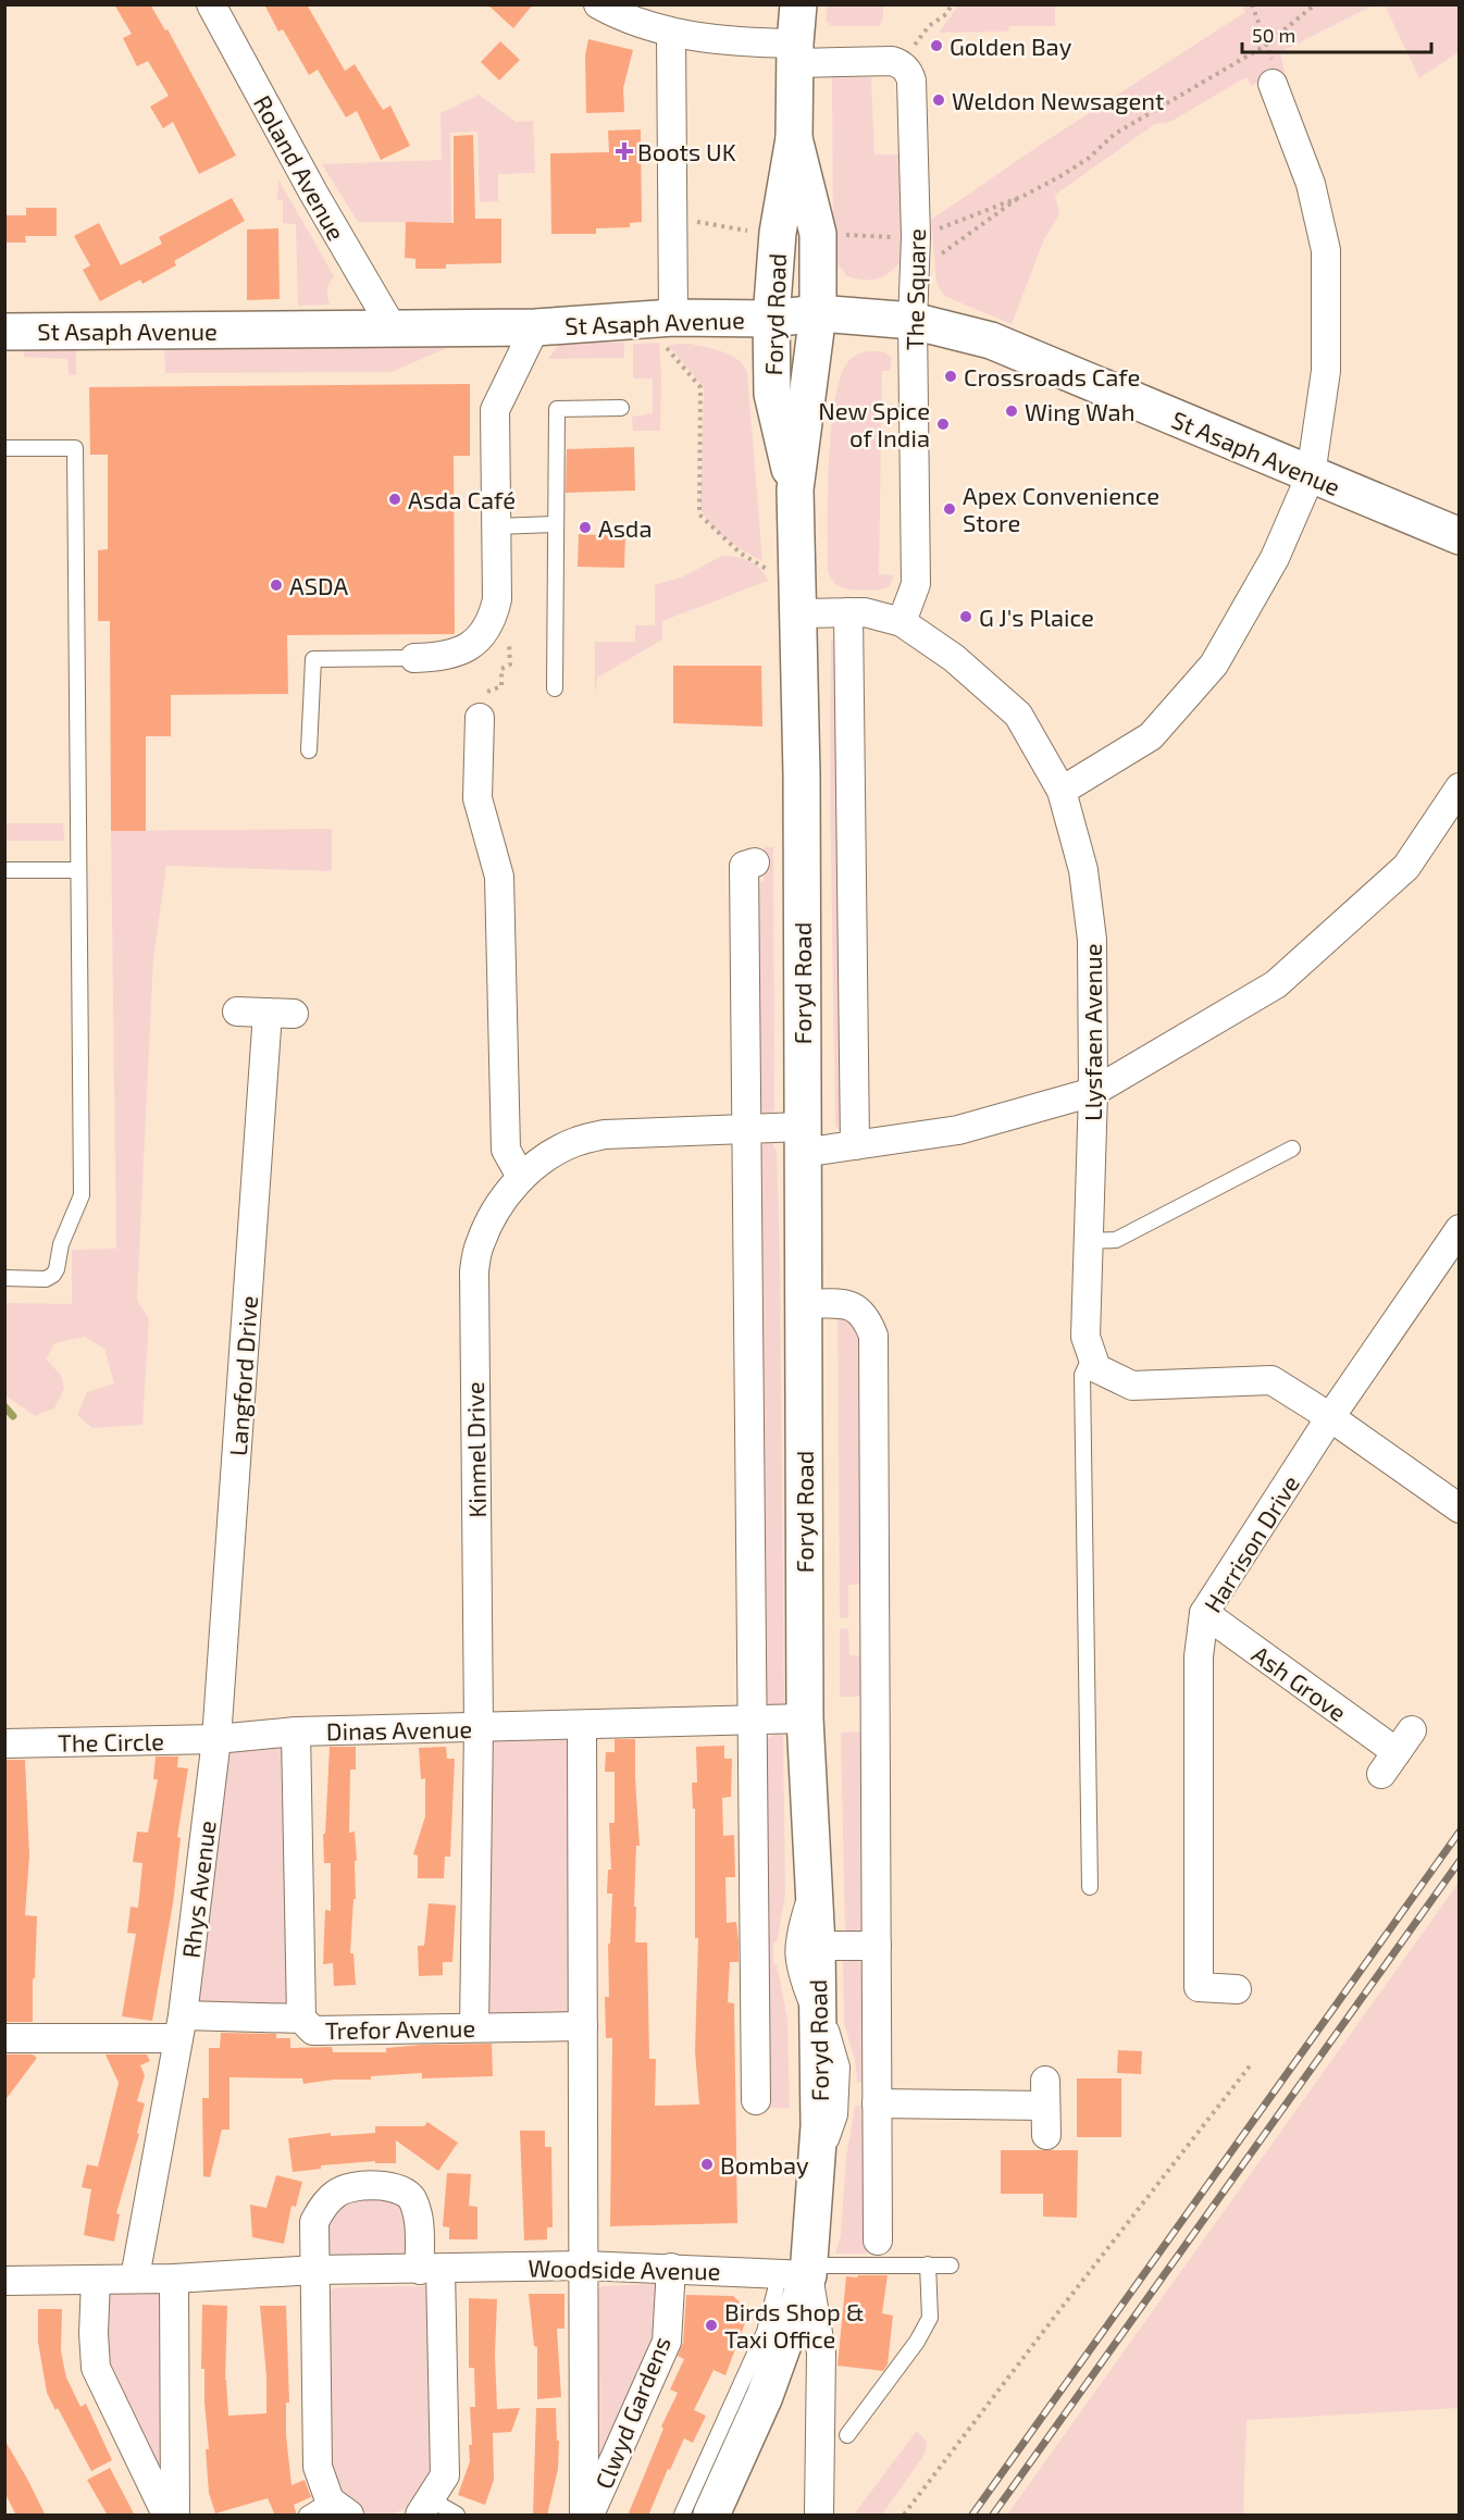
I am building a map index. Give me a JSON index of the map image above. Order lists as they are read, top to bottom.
{
  "streets": {
    "main road": ["Foryd Road", "St Asaph Avenue"],
    "street": [
      "Roland Avenue",
      "The Square",
      "Llysfaen Avenue",
      "Langford Drive",
      "Kinmel Drive",
      "Harrison Drive",
      "Ash Grove",
      "Dinas Avenue",
      "The Circle",
      "Rhys Avenue",
      "Trefor Avenue",
      "Woodside Avenue",
      "Clwyd Gardens"
    ]
  },
  "crossings": [
    ["Roland Avenue", "St Asaph Avenue"],
    ["The Square", "St Asaph Avenue"],
    ["The Square", "Llysfaen Avenue"],
    ["Foryd Road", "St Asaph Avenue"],
    ["Foryd Road", "Llysfaen Avenue"],
    ["Foryd Road", "Kinmel Drive"],
    ["Foryd Road", "Dinas Avenue"],
    ["Foryd Road", "Woodside Avenue"],
    ["Llysfaen Avenue", "Kinmel Drive"],
    ["Langford Drive", "Dinas Avenue"],
    ["Langford Drive", "The Circle"],
    ["Langford Drive", "Rhys Avenue"],
    ["Kinmel Drive", "Dinas Avenue"],
    ["Kinmel Drive", "Trefor Avenue"],
    ["Harrison Drive", "Ash Grove"],
    ["Dinas Avenue", "The Circle"],
    ["Dinas Avenue", "Rhys Avenue"],
    ["The Circle", "Rhys Avenue"],
    ["Rhys Avenue", "Trefor Avenue"],
    ["Rhys Avenue", "Woodside Avenue"],
    ["Woodside Avenue", "Clwyd Gardens"]
  ],
  "places": {
    "other": [
      "Golden Bay",
      "Weldon Newsagent",
      "Crossroads Cafe",
      "Wing Wah",
      "New Spice of India",
      "Asda Café",
      "Apex Convenience Store",
      "Asda",
      "ASDA",
      "G J's Plaice",
      "Bombay",
      "Birds Shop & Taxi Office"
    ],
    "health": ["Boots UK"]
  },
  "scale_bar": "50 m"
}
